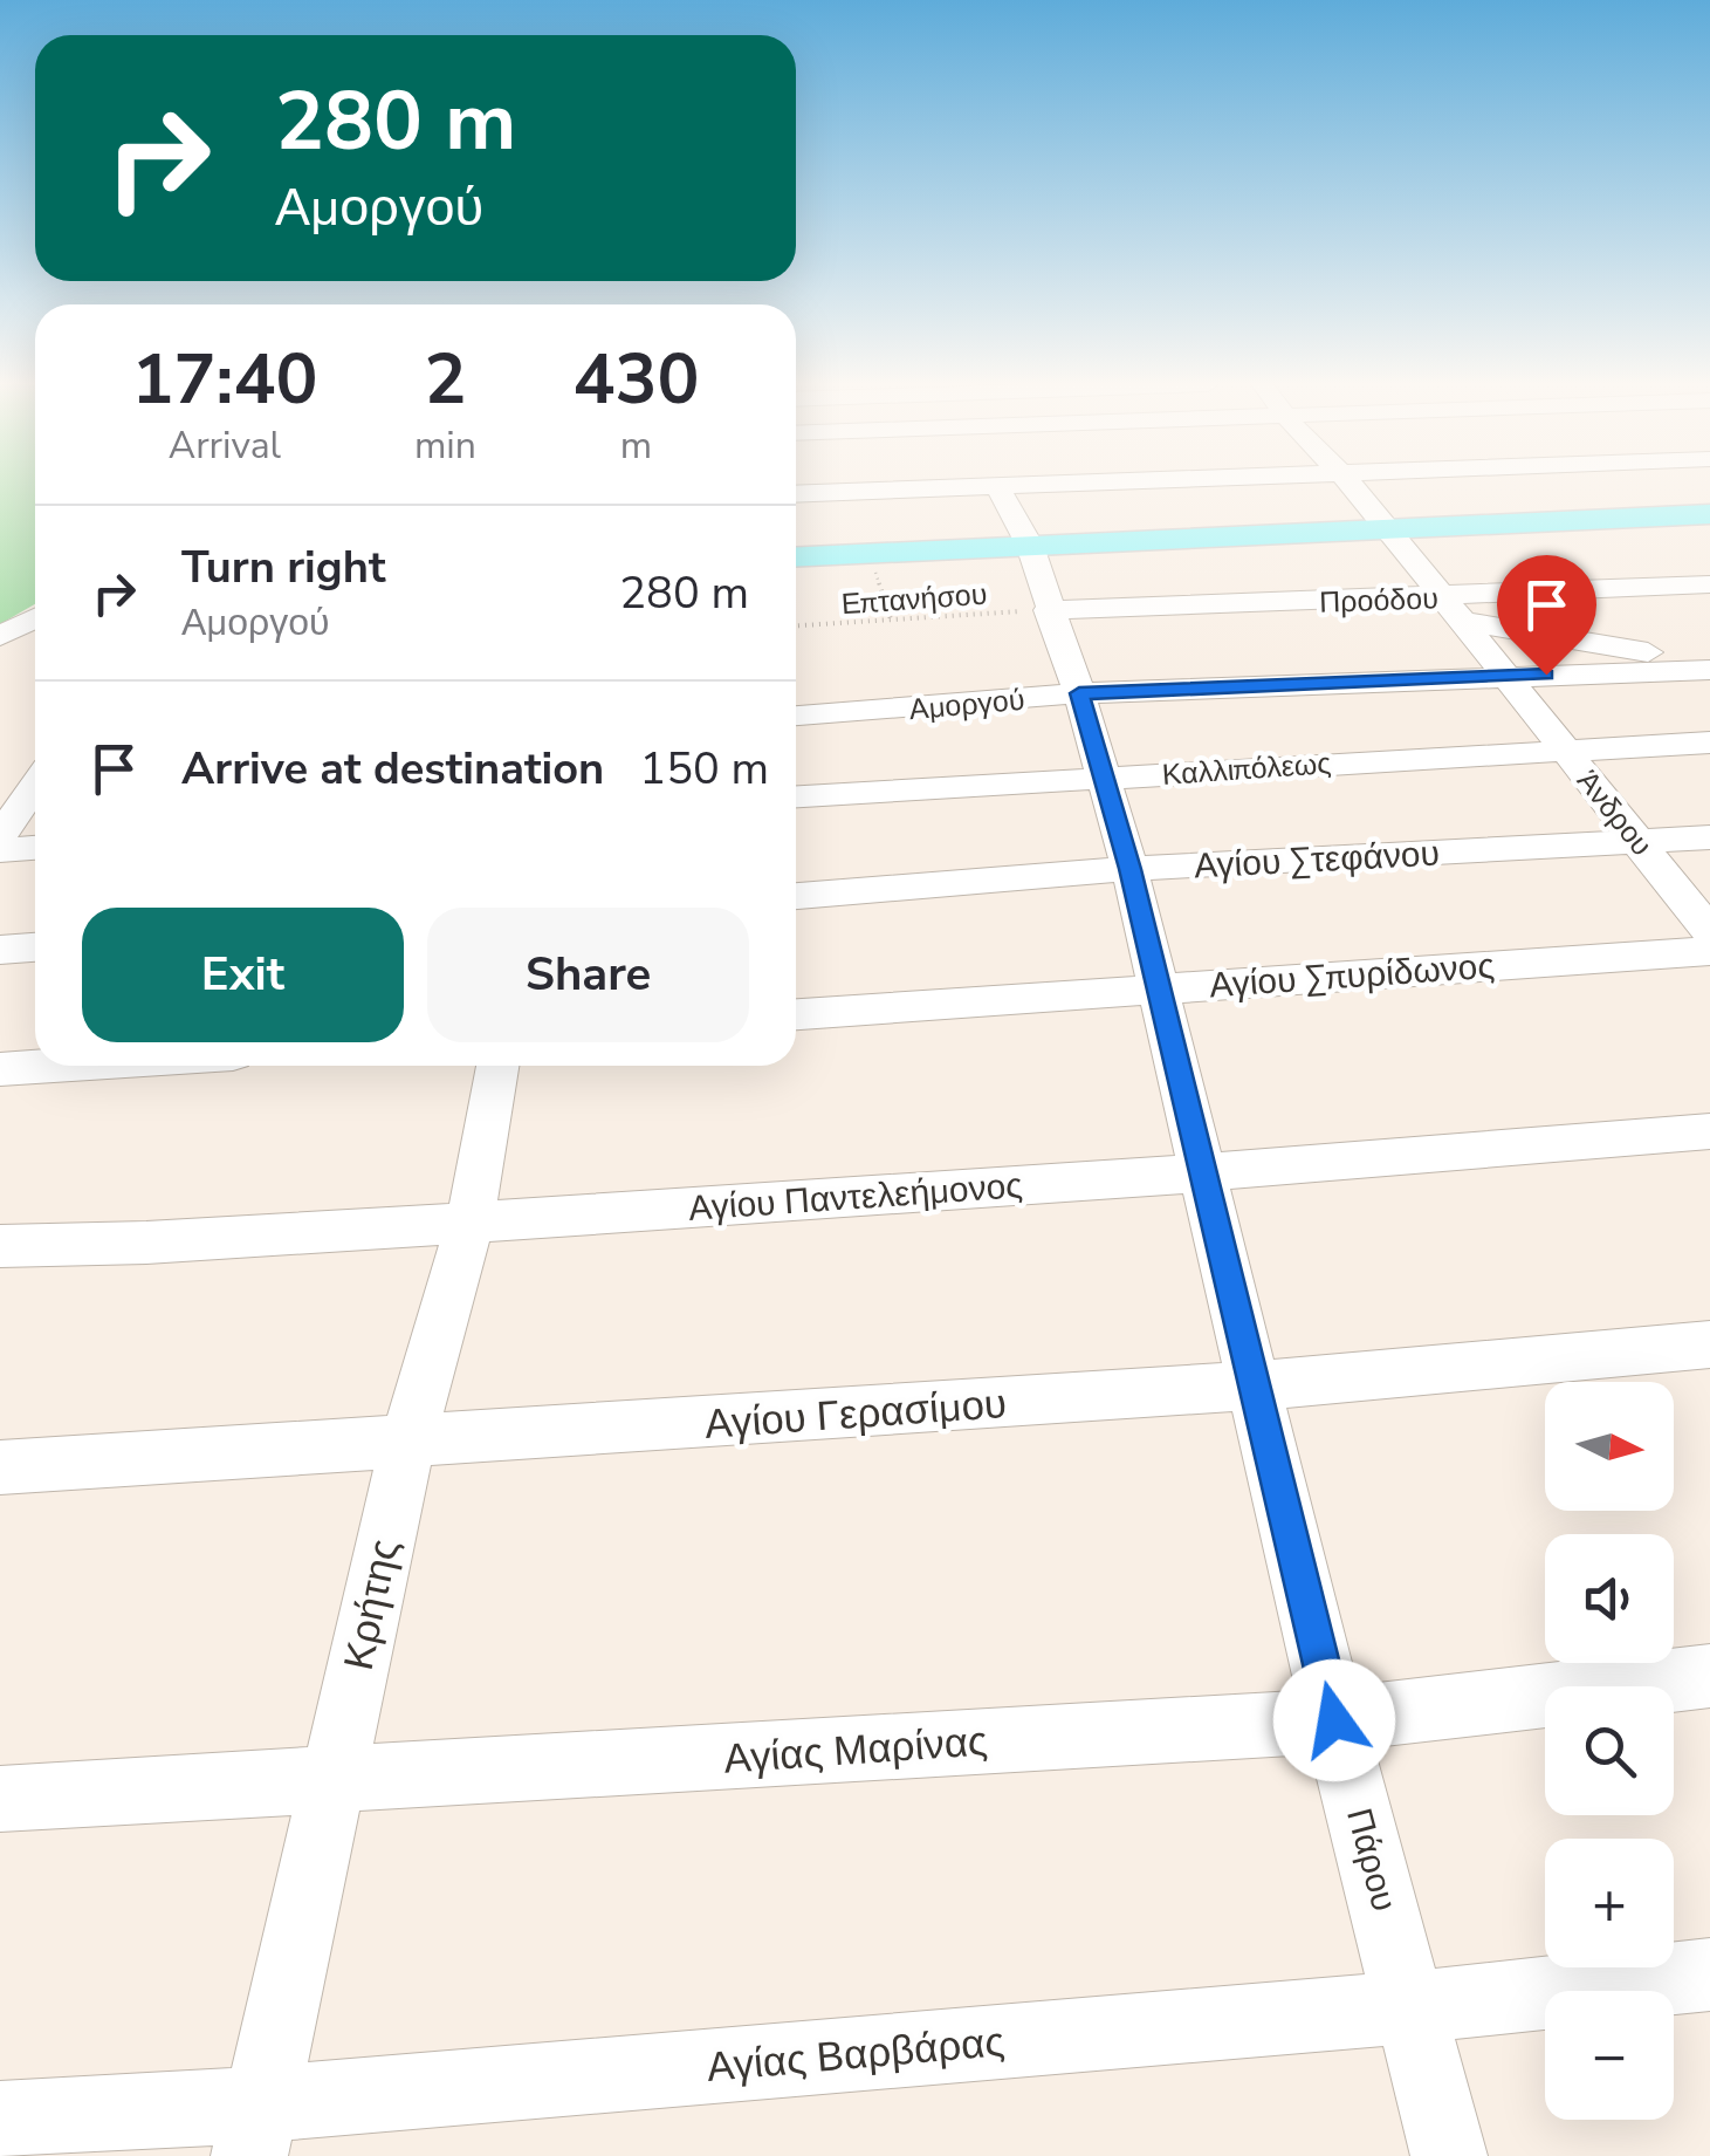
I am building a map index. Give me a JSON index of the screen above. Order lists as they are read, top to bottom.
{
  "streets": {
    "street": [
      "Προόδου",
      "Αμοργού",
      "Καλλιπόλεως",
      "Άνδρου",
      "Αγίου Στεφάνου",
      "Αγίου Σπυρίδωνος",
      "Αγίου Παντελεήμονος",
      "Αγίου Γερασίμου",
      "Κρήτης",
      "Αγίας Μαρίνας",
      "Πάρου",
      "Αγίας Βαρβάρας"
    ],
    "path": ["Επτανήσου"]
  },
  "crossings": [
    ["Επτανήσου", "Προόδου"],
    ["Επτανήσου", "Πάρου"],
    ["Προόδου", "Άνδρου"],
    ["Προόδου", "Πάρου"],
    ["Αμοργού", "Άνδρου"],
    ["Αμοργού", "Πάρου"],
    ["Καλλιπόλεως", "Άνδρου"],
    ["Καλλιπόλεως", "Πάρου"],
    ["Άνδρου", "Αγίου Στεφάνου"],
    ["Αγίου Στεφάνου", "Πάρου"],
    ["Αγίου Σπυρίδωνος", "Πάρου"],
    ["Αγίου Παντελεήμονος", "Κρήτης"],
    ["Αγίου Παντελεήμονος", "Πάρου"],
    ["Αγίου Γερασίμου", "Κρήτης"],
    ["Αγίου Γερασίμου", "Πάρου"],
    ["Κρήτης", "Αγίας Μαρίνας"],
    ["Κρήτης", "Αγίας Βαρβάρας"],
    ["Αγίας Μαρίνας", "Πάρου"],
    ["Πάρου", "Αγίας Βαρβάρας"]
  ],
  "north": "right",
  "page": {
    "turn": ["280 m", "Αμοργού"],
    "eta": [
      "17:40",
      "Arrival",
      "2",
      "min",
      "430",
      "m"
    ],
    "list": [
      {
        "name": "Turn right",
        "note": "Αμοργού",
        "value": "280 m"
      },
      {
        "name": "Arrive at destination",
        "value": "150 m"
      }
    ],
    "buttons": ["Exit", "Share"],
    "map_buttons": ["+", "−"]
  }
}
